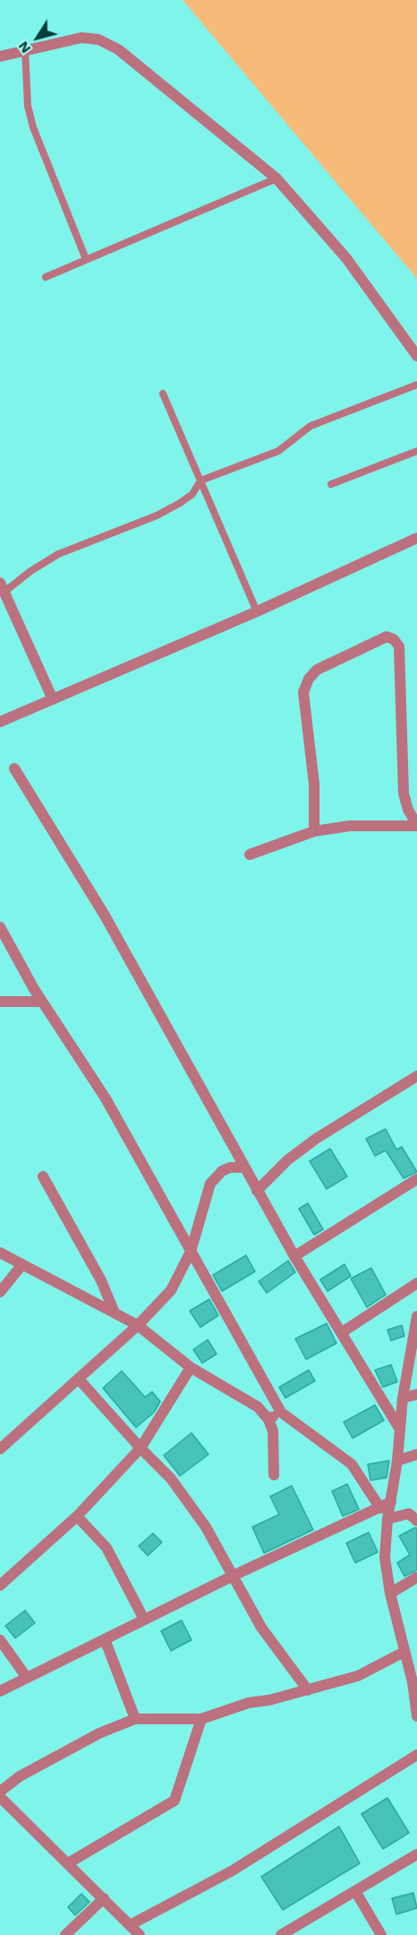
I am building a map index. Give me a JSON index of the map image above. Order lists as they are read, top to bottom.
{
  "north": "bottom left"
}
